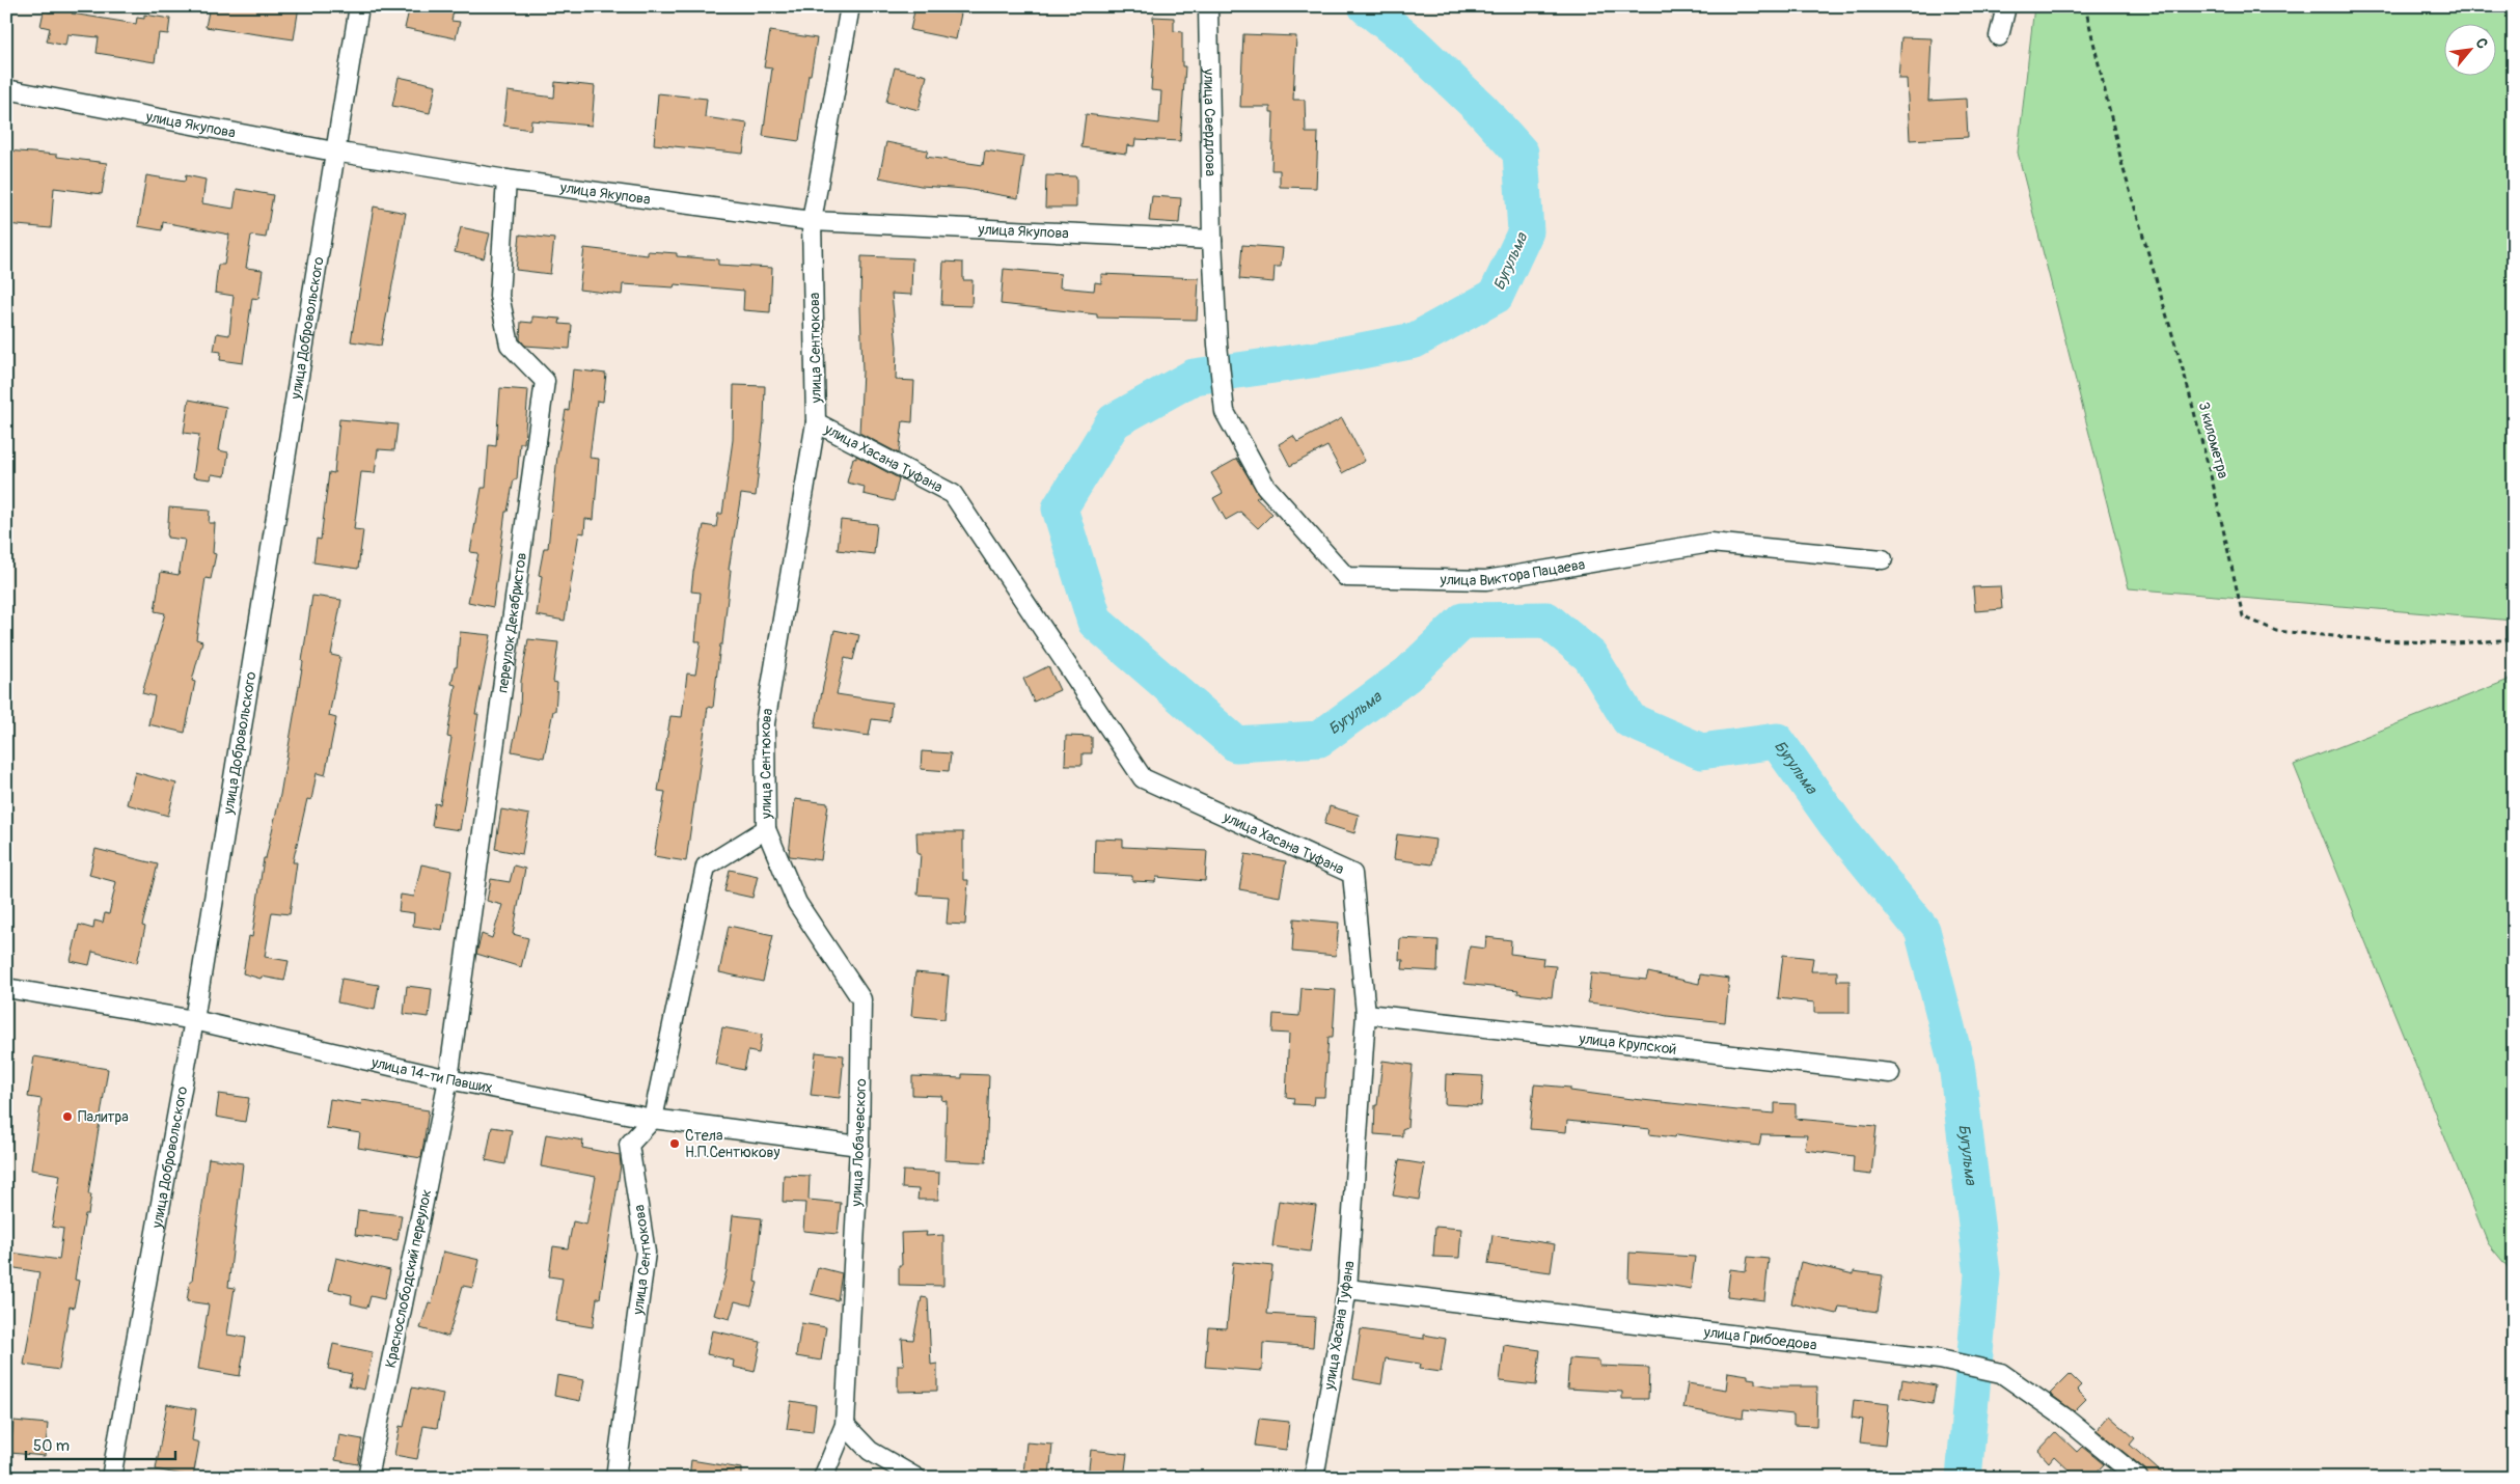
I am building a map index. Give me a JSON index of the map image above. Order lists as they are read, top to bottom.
{
  "streets": {
    "street": [
      "улица Свердлова",
      "улица Якупова",
      "улица Добровольского",
      "улица Сентюкова",
      "улица Хасана Туфана",
      "улица Виктора Пацаева",
      "переулок Декабристов",
      "улица Крупской",
      "улица 14-ти Павших",
      "улица Лобачевского",
      "Краснослободский переулок",
      "улица Грибоедова"
    ],
    "path": ["3 километра"]
  },
  "crossings": [
    ["улица Свердлова", "улица Якупова"],
    ["улица Свердлова", "улица Виктора Пацаева"],
    ["улица Якупова", "улица Добровольского"],
    ["улица Якупова", "улица Сентюкова"],
    ["улица Якупова", "переулок Декабристов"],
    ["улица Добровольского", "улица 14-ти Павших"],
    ["улица Сентюкова", "улица Хасана Туфана"],
    ["улица Сентюкова", "улица 14-ти Павших"],
    ["улица Сентюкова", "улица Лобачевского"],
    ["улица Хасана Туфана", "улица Крупской"],
    ["улица Хасана Туфана", "улица Грибоедова"],
    ["переулок Декабристов", "улица 14-ти Павших"],
    ["переулок Декабристов", "Краснослободский переулок"],
    ["улица 14-ти Павших", "улица Лобачевского"],
    ["улица 14-ти Павших", "Краснослободский переулок"]
  ],
  "water": ["Бугульма"],
  "places": ["Палитра", "Стела Н.П.Сентюкову"],
  "scale_bar": "50 m",
  "north": "top right"
}
